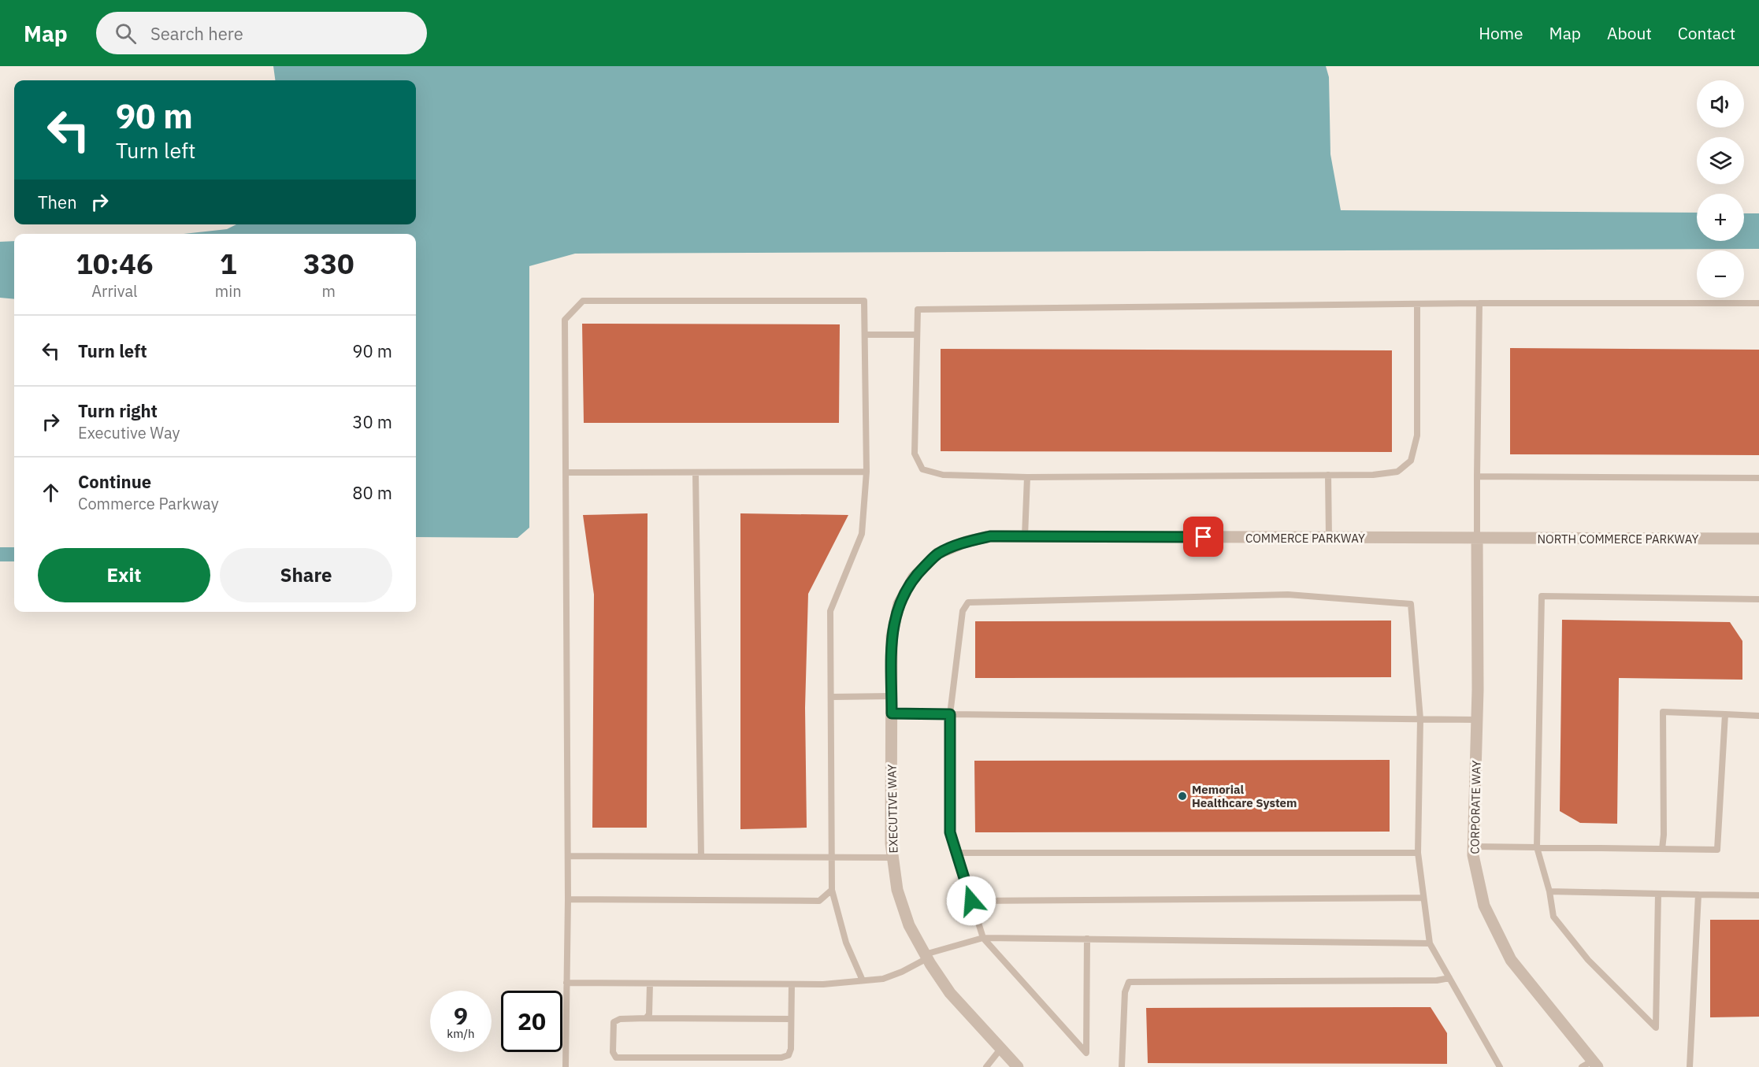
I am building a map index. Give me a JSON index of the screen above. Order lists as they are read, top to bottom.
{
  "streets": {
    "street": [
      "COMMERCE PARKWAY",
      "NORTH COMMERCE PARKWAY",
      "CORPORATE WAY",
      "EXECUTIVE WAY"
    ]
  },
  "crossings": [
    ["COMMERCE PARKWAY", "NORTH COMMERCE PARKWAY"],
    ["COMMERCE PARKWAY", "CORPORATE WAY"],
    ["COMMERCE PARKWAY", "EXECUTIVE WAY"],
    ["NORTH COMMERCE PARKWAY", "CORPORATE WAY"]
  ],
  "places": ["Memorial Healthcare System"],
  "page": {
    "header": "Map",
    "search": "Search here",
    "nav": [
      "Home",
      "Map",
      "About",
      "Contact"
    ],
    "map_buttons": ["+", "−"],
    "turn": ["90 m", "Turn left"],
    "then": "Then",
    "eta": [
      "10:46",
      "Arrival",
      "1",
      "min",
      "330",
      "m"
    ],
    "list": [
      {
        "name": "Turn left",
        "value": "90 m"
      },
      {
        "name": "Turn right",
        "note": "Executive Way",
        "value": "30 m"
      },
      {
        "name": "Continue",
        "note": "Commerce Parkway",
        "value": "80 m"
      }
    ],
    "buttons": ["Exit", "Share"],
    "speed": "9 km/h",
    "limit": "20"
  }
}
